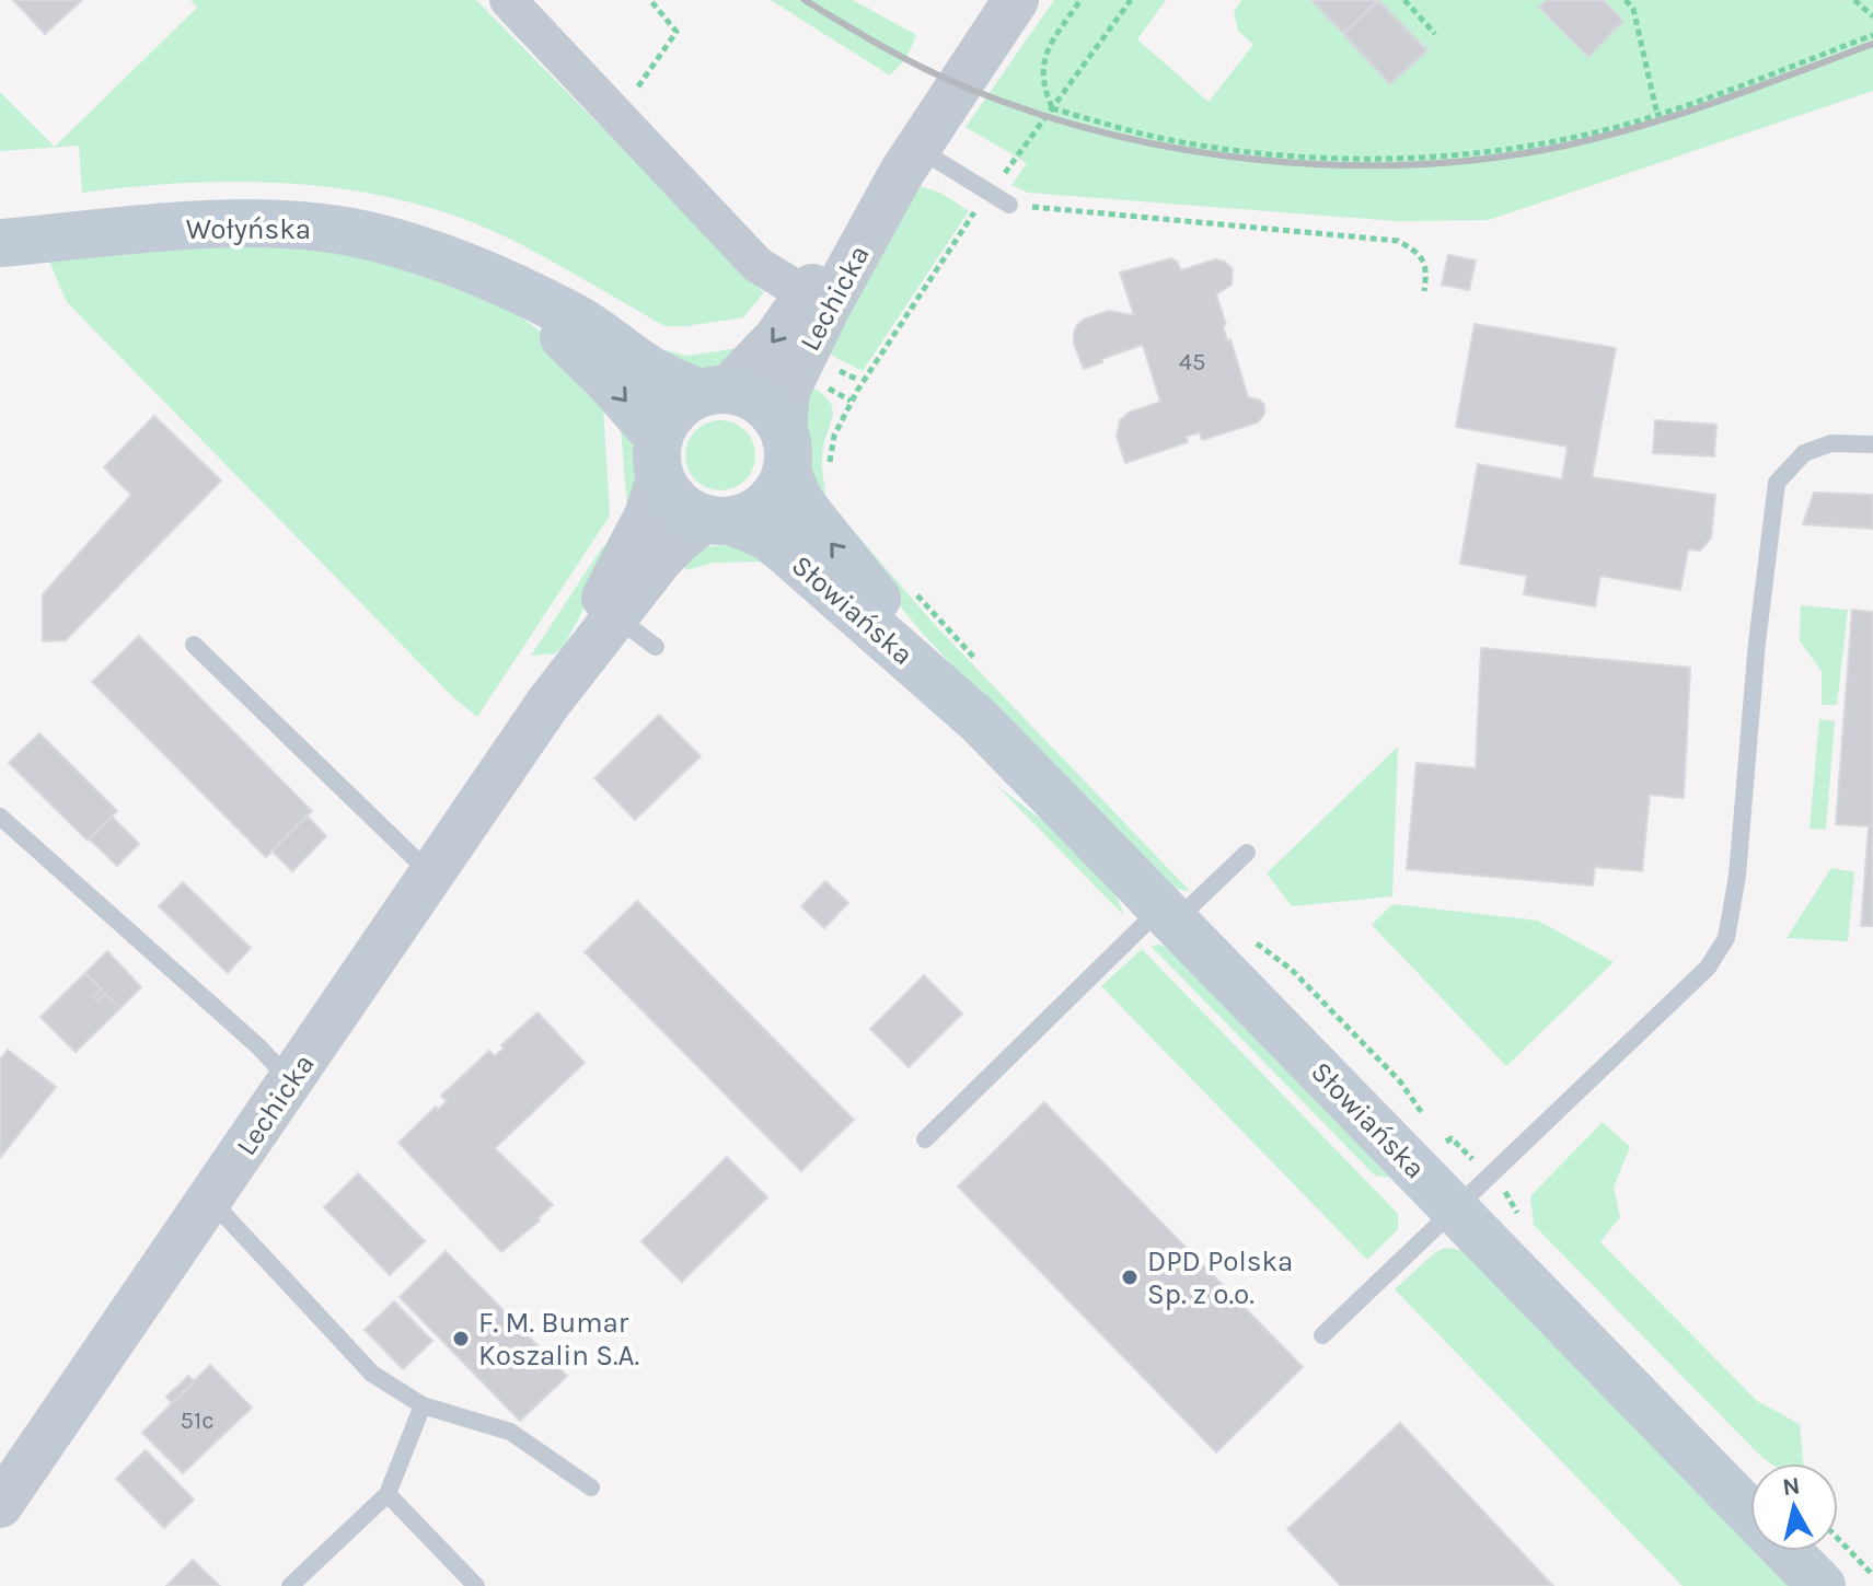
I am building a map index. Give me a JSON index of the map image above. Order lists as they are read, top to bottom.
{
  "streets": {
    "main road": ["Wołyńska", "Słowiańska"],
    "street": ["Lechicka"]
  },
  "crossings": [
    ["Wołyńska", "Lechicka"],
    ["Wołyńska", "Słowiańska"],
    ["Lechicka", "Słowiańska"]
  ],
  "places": ["DPD Polska Sp. z o.o.", "F. M. Bumar Koszalin S.A."],
  "house_numbers": ["45", "51c"],
  "north": "top"
}
